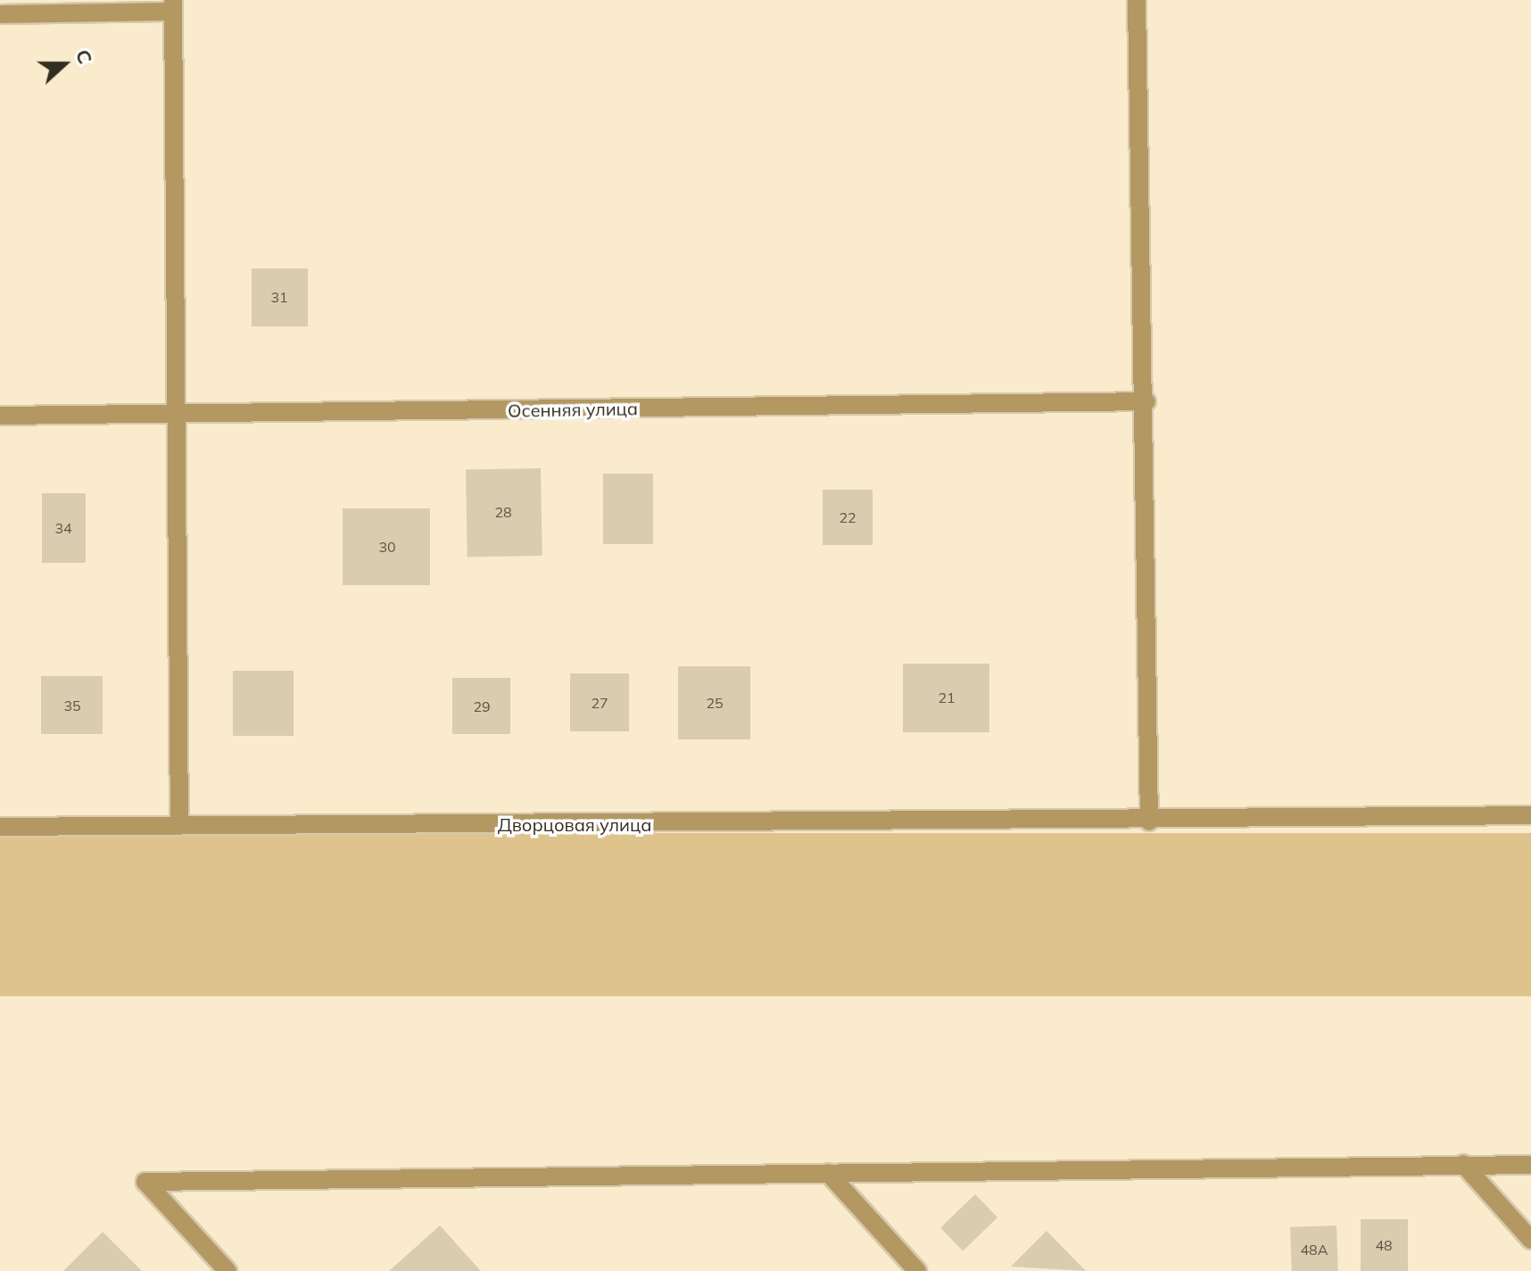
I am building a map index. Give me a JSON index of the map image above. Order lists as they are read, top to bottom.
{
  "streets": {
    "street": ["Осенняя улица", "Дворцовая улица"]
  },
  "house_numbers": [
    "31",
    "28",
    "22",
    "34",
    "30",
    "21",
    "27",
    "25",
    "35",
    "29",
    "48",
    "48А"
  ],
  "north": "right"
}
